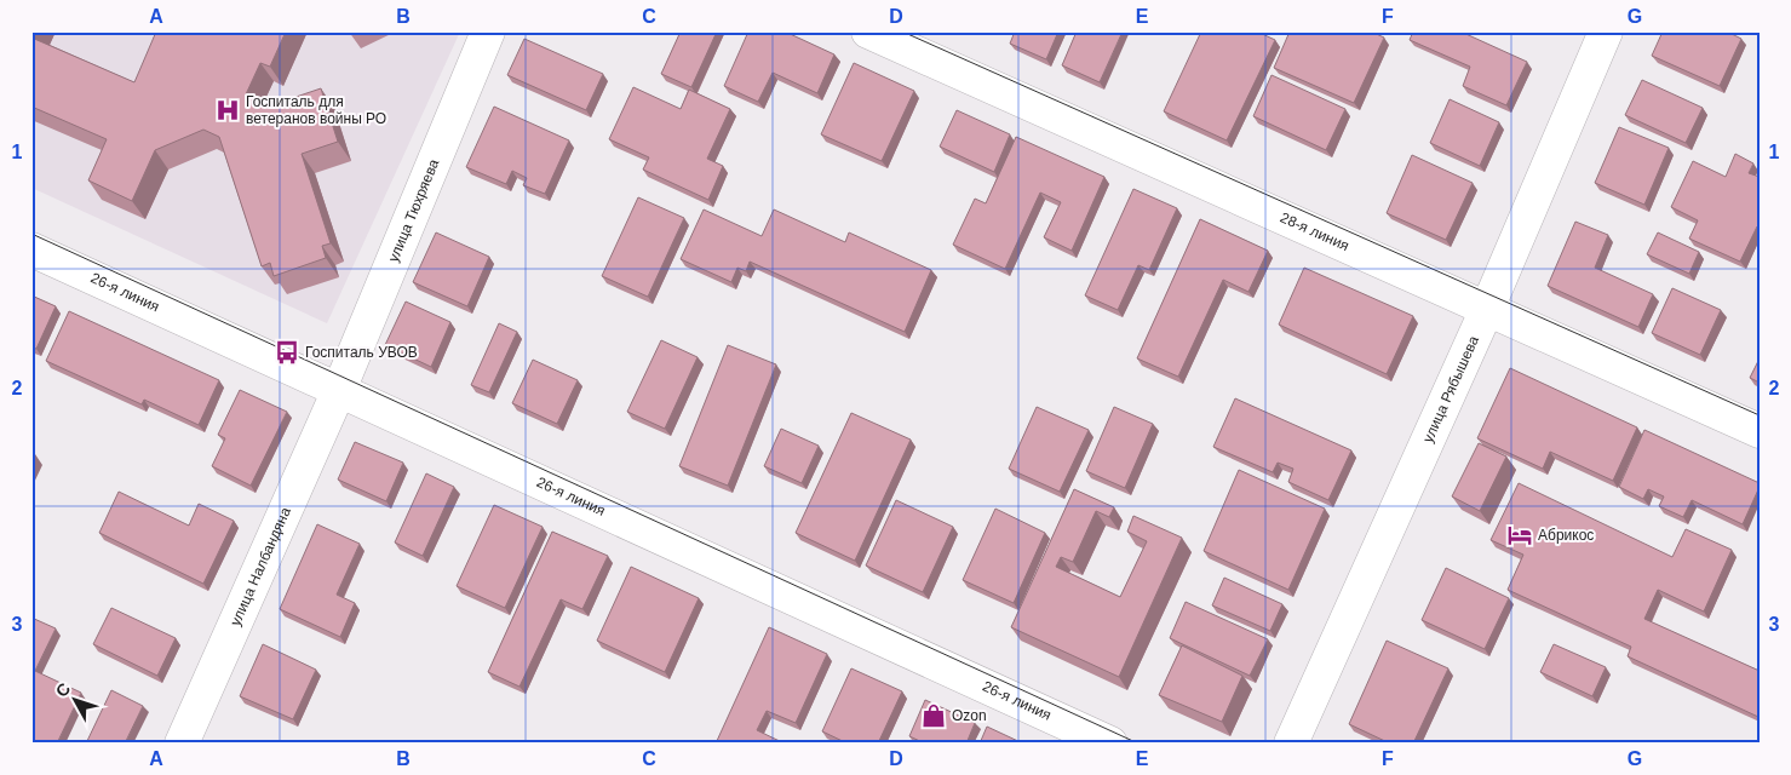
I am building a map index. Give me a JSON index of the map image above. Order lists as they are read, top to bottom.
{
  "streets": {
    "street": [
      "улица Тюхряева",
      "28-я линия",
      "26-я линия",
      "улица Рябышева",
      "улица Налбандяна"
    ]
  },
  "crossings": [
    ["улица Тюхряева", "26-я линия"],
    ["улица Тюхряева", "улица Налбандяна"],
    ["28-я линия", "улица Рябышева"],
    ["26-я линия", "улица Налбандяна"]
  ],
  "places": {
    "hospital": ["Госпиталь для ветеранов войны РО"],
    "bus stop": ["Госпиталь УВОВ"],
    "hotel": ["Абрикос"],
    "shop": ["Ozon"]
  },
  "north": "top left",
  "grid": {
    "columns": [
      "A",
      "B",
      "C",
      "D",
      "E",
      "F",
      "G"
    ],
    "rows": ["1", "2", "3"]
  }
}
